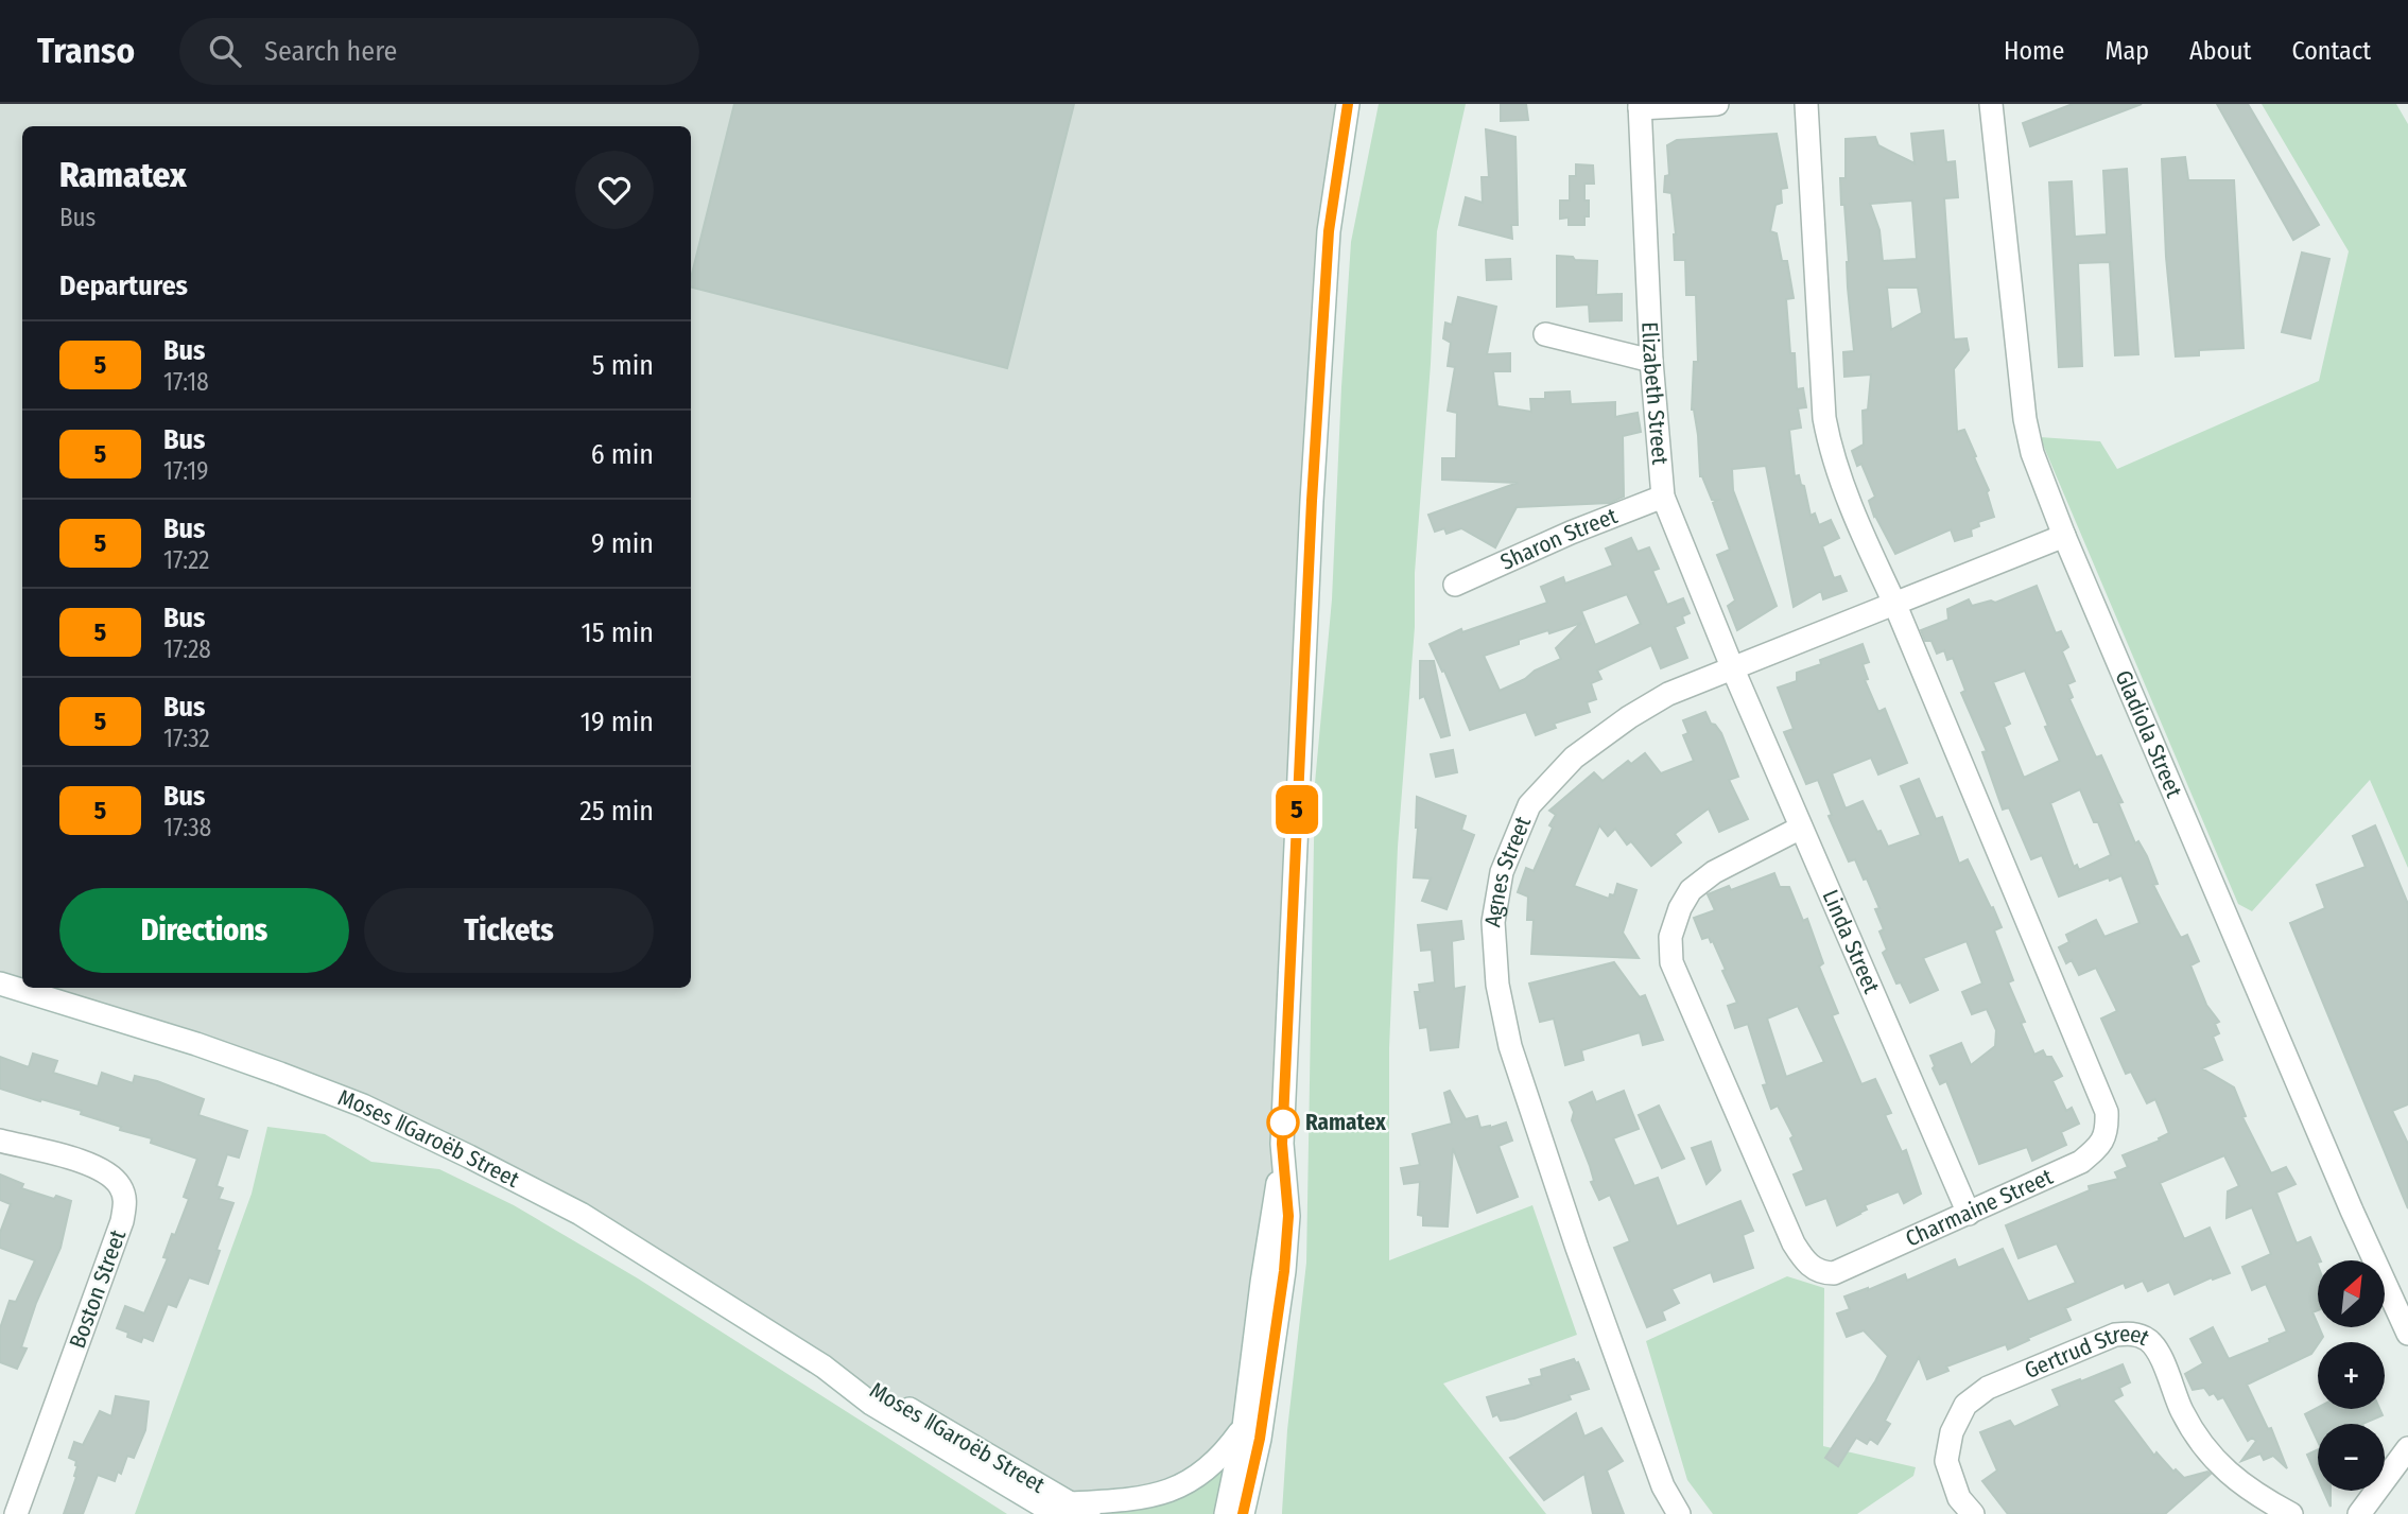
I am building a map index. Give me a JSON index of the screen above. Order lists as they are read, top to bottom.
{
  "streets": {
    "street": [
      "Elizabeth Street",
      "Sharon Street",
      "Gladiola Street",
      "Agnes Street",
      "Linda Street",
      "Moses ǁGaroëb Street",
      "Charmaine Street",
      "Boston Street",
      "Gertrud Street"
    ]
  },
  "crossings": [
    ["Elizabeth Street", "Sharon Street"],
    ["Elizabeth Street", "Agnes Street"],
    ["Elizabeth Street", "Linda Street"],
    ["Gladiola Street", "Agnes Street"],
    ["Agnes Street", "Linda Street"],
    ["Agnes Street", "Charmaine Street"],
    ["Linda Street", "Charmaine Street"]
  ],
  "places": ["Ramatex"],
  "lines": ["bus line 5"],
  "north": "top right",
  "page": {
    "header": "Transo",
    "search": "Search here",
    "nav": [
      "Home",
      "Map",
      "About",
      "Contact"
    ],
    "on_map": "5",
    "heading": [
      ["Ramatex", "Bus"],
      "Departures"
    ],
    "list": [
      {
        "mark": "5",
        "name": "Bus",
        "note": "17:18",
        "value": "5 min"
      },
      {
        "mark": "5",
        "name": "Bus",
        "note": "17:19",
        "value": "6 min"
      },
      {
        "mark": "5",
        "name": "Bus",
        "note": "17:22",
        "value": "9 min"
      },
      {
        "mark": "5",
        "name": "Bus",
        "note": "17:28",
        "value": "15 min"
      },
      {
        "mark": "5",
        "name": "Bus",
        "note": "17:32",
        "value": "19 min"
      },
      {
        "mark": "5",
        "name": "Bus",
        "note": "17:38",
        "value": "25 min"
      }
    ],
    "buttons": ["Directions", "Tickets"],
    "map_buttons": ["+", "−"]
  }
}
